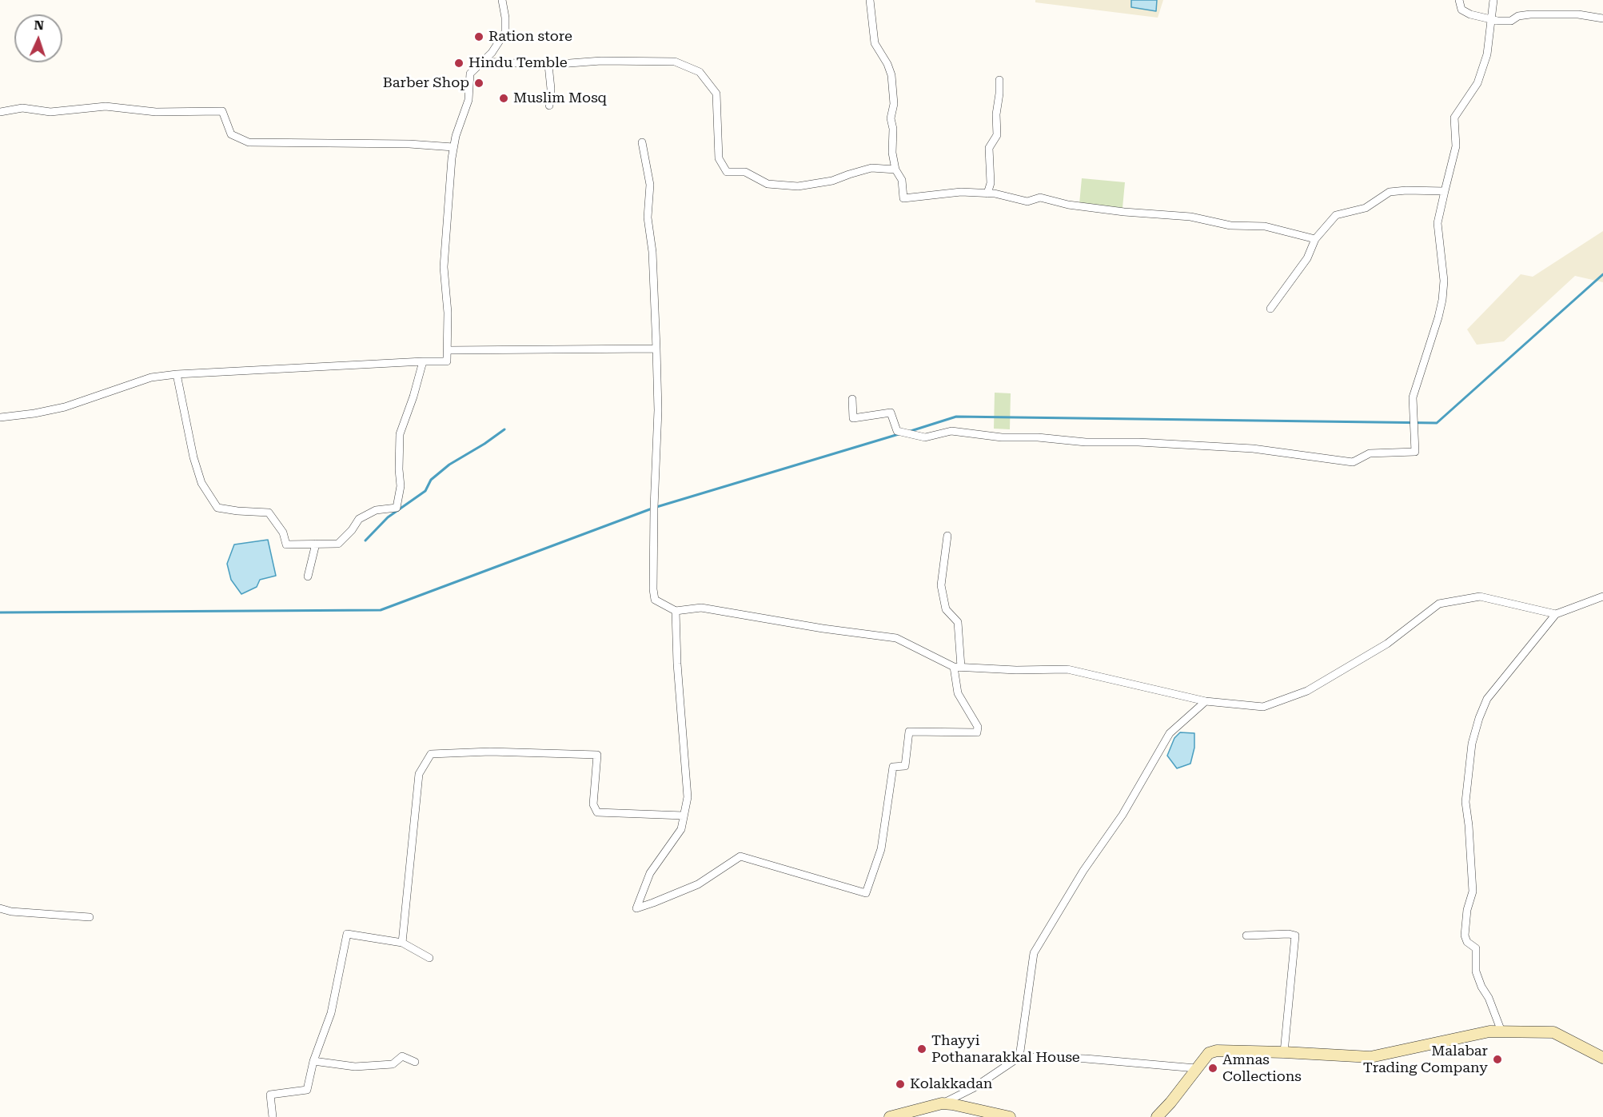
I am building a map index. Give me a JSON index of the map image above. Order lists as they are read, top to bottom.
{
  "places": [
    "Ration store",
    "Hindu Temble",
    "Barber Shop",
    "Muslim Mosq",
    "Thayyi Pothanarakkal House",
    "Malabar Trading Company",
    "Amnas Collections",
    "Kolakkadan"
  ],
  "north": "top"
}
